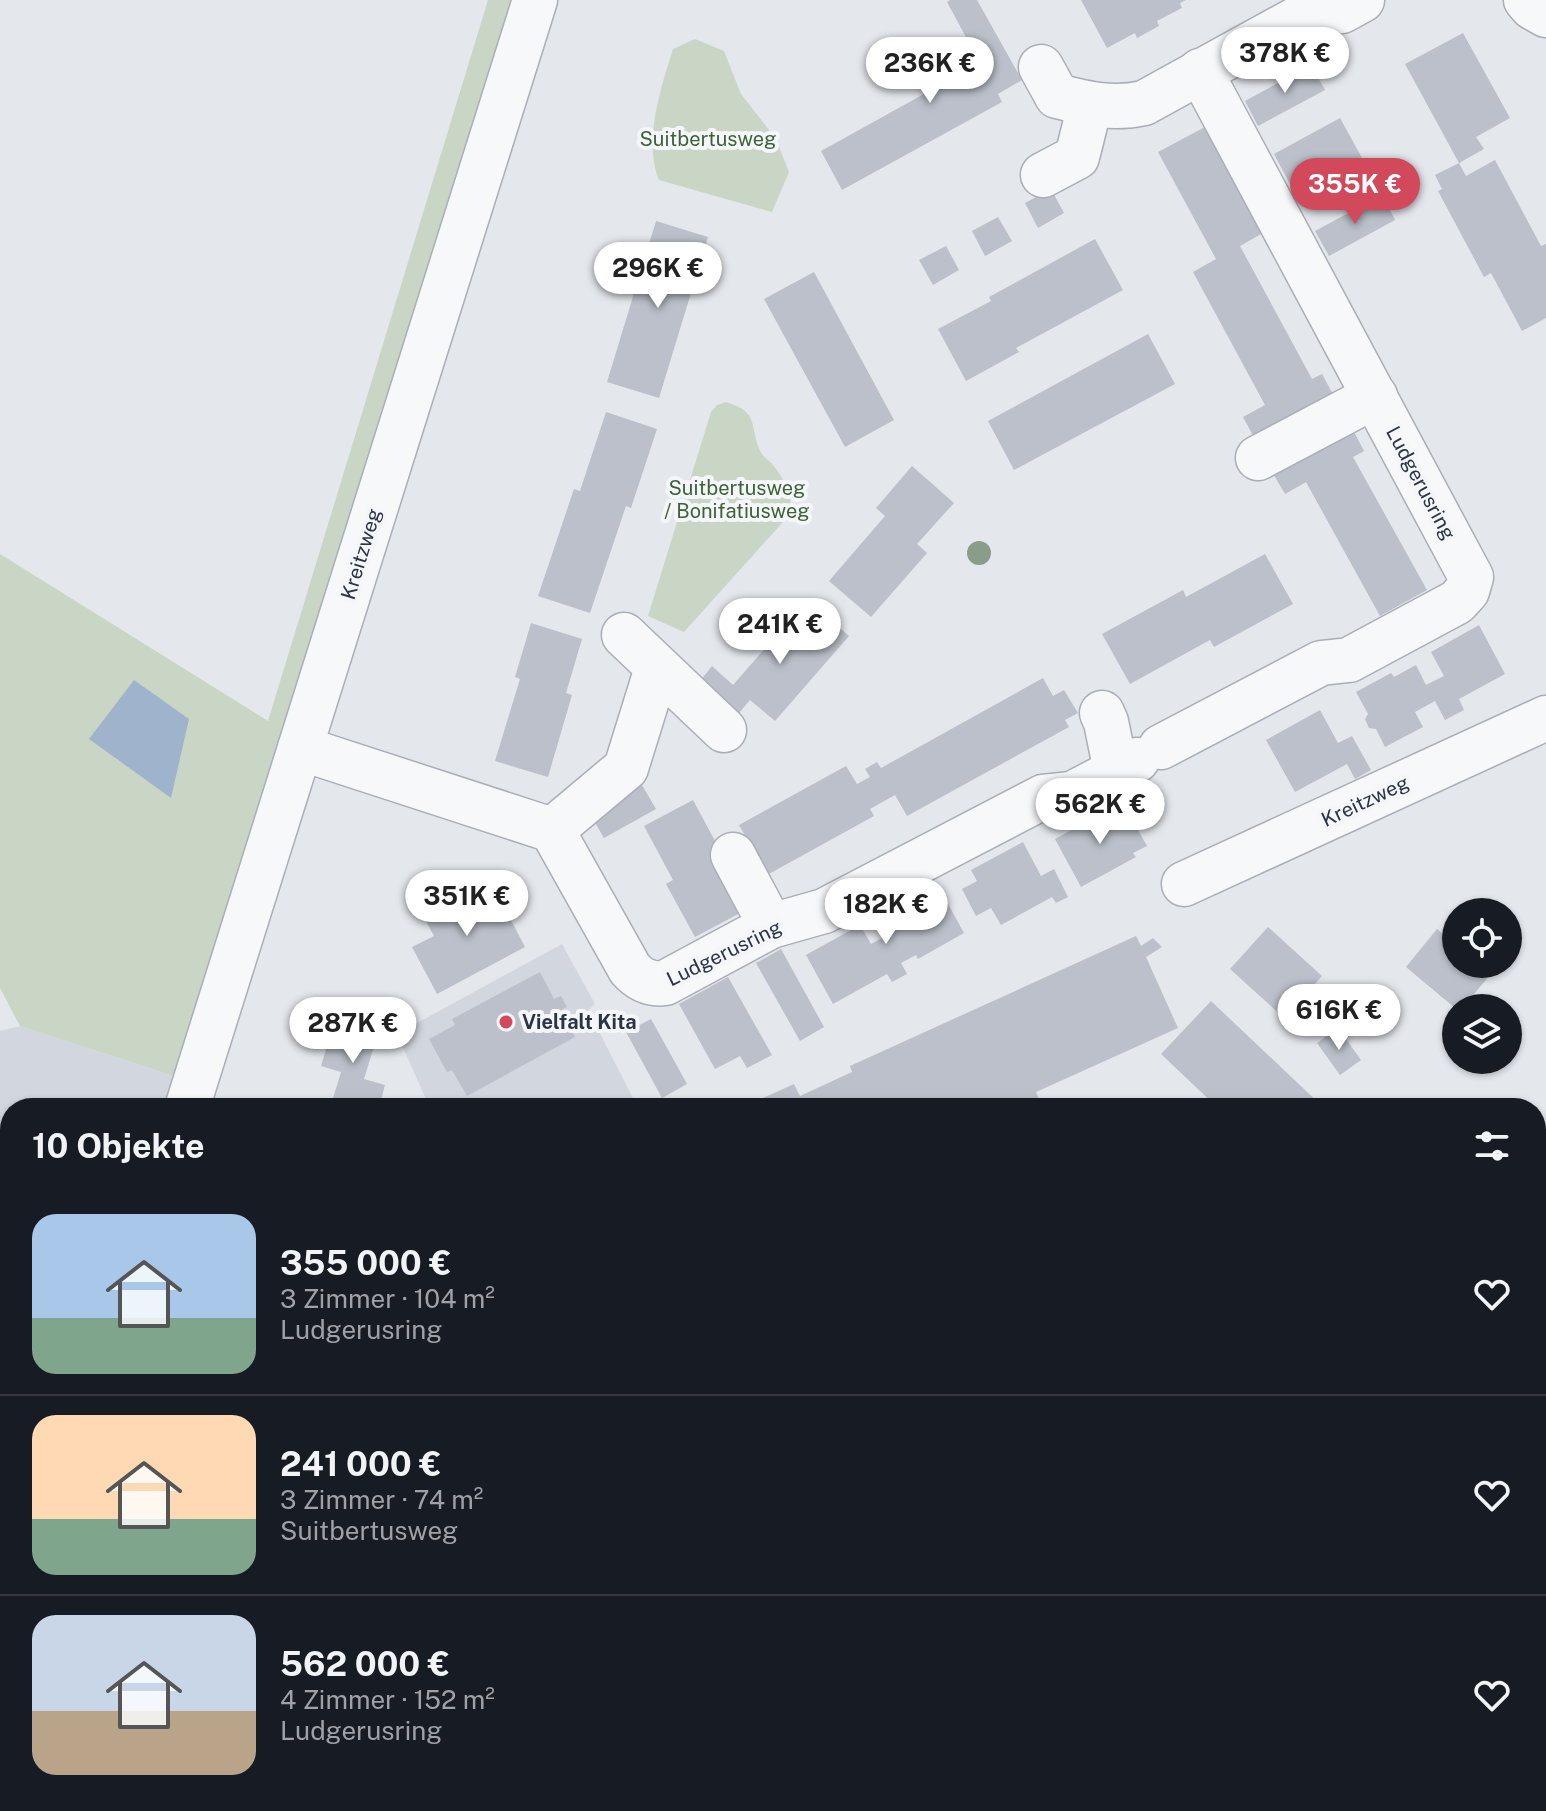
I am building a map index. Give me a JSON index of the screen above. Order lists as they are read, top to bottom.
{
  "streets": {
    "street": ["Ludgerusring", "Kreitzweg"]
  },
  "parks": ["Suitbertusweg", "Suitbertusweg / Bonifatiusweg"],
  "places": ["Vielfalt Kita"],
  "page": {
    "price": [
      "378K €",
      "236K €",
      "355K €",
      "296K €",
      "241K €",
      "562K €",
      "351K €",
      "182K €",
      "616K €",
      "287K €"
    ],
    "heading": "10 Objekte",
    "list": [
      {
        "name": "355 000 €",
        "note": "3 Zimmer · 104 m² · Ludgerusring"
      },
      {
        "name": "241 000 €",
        "note": "3 Zimmer · 74 m² · Suitbertusweg"
      },
      {
        "name": "562 000 €",
        "note": "4 Zimmer · 152 m² · Ludgerusring"
      }
    ]
  }
}
